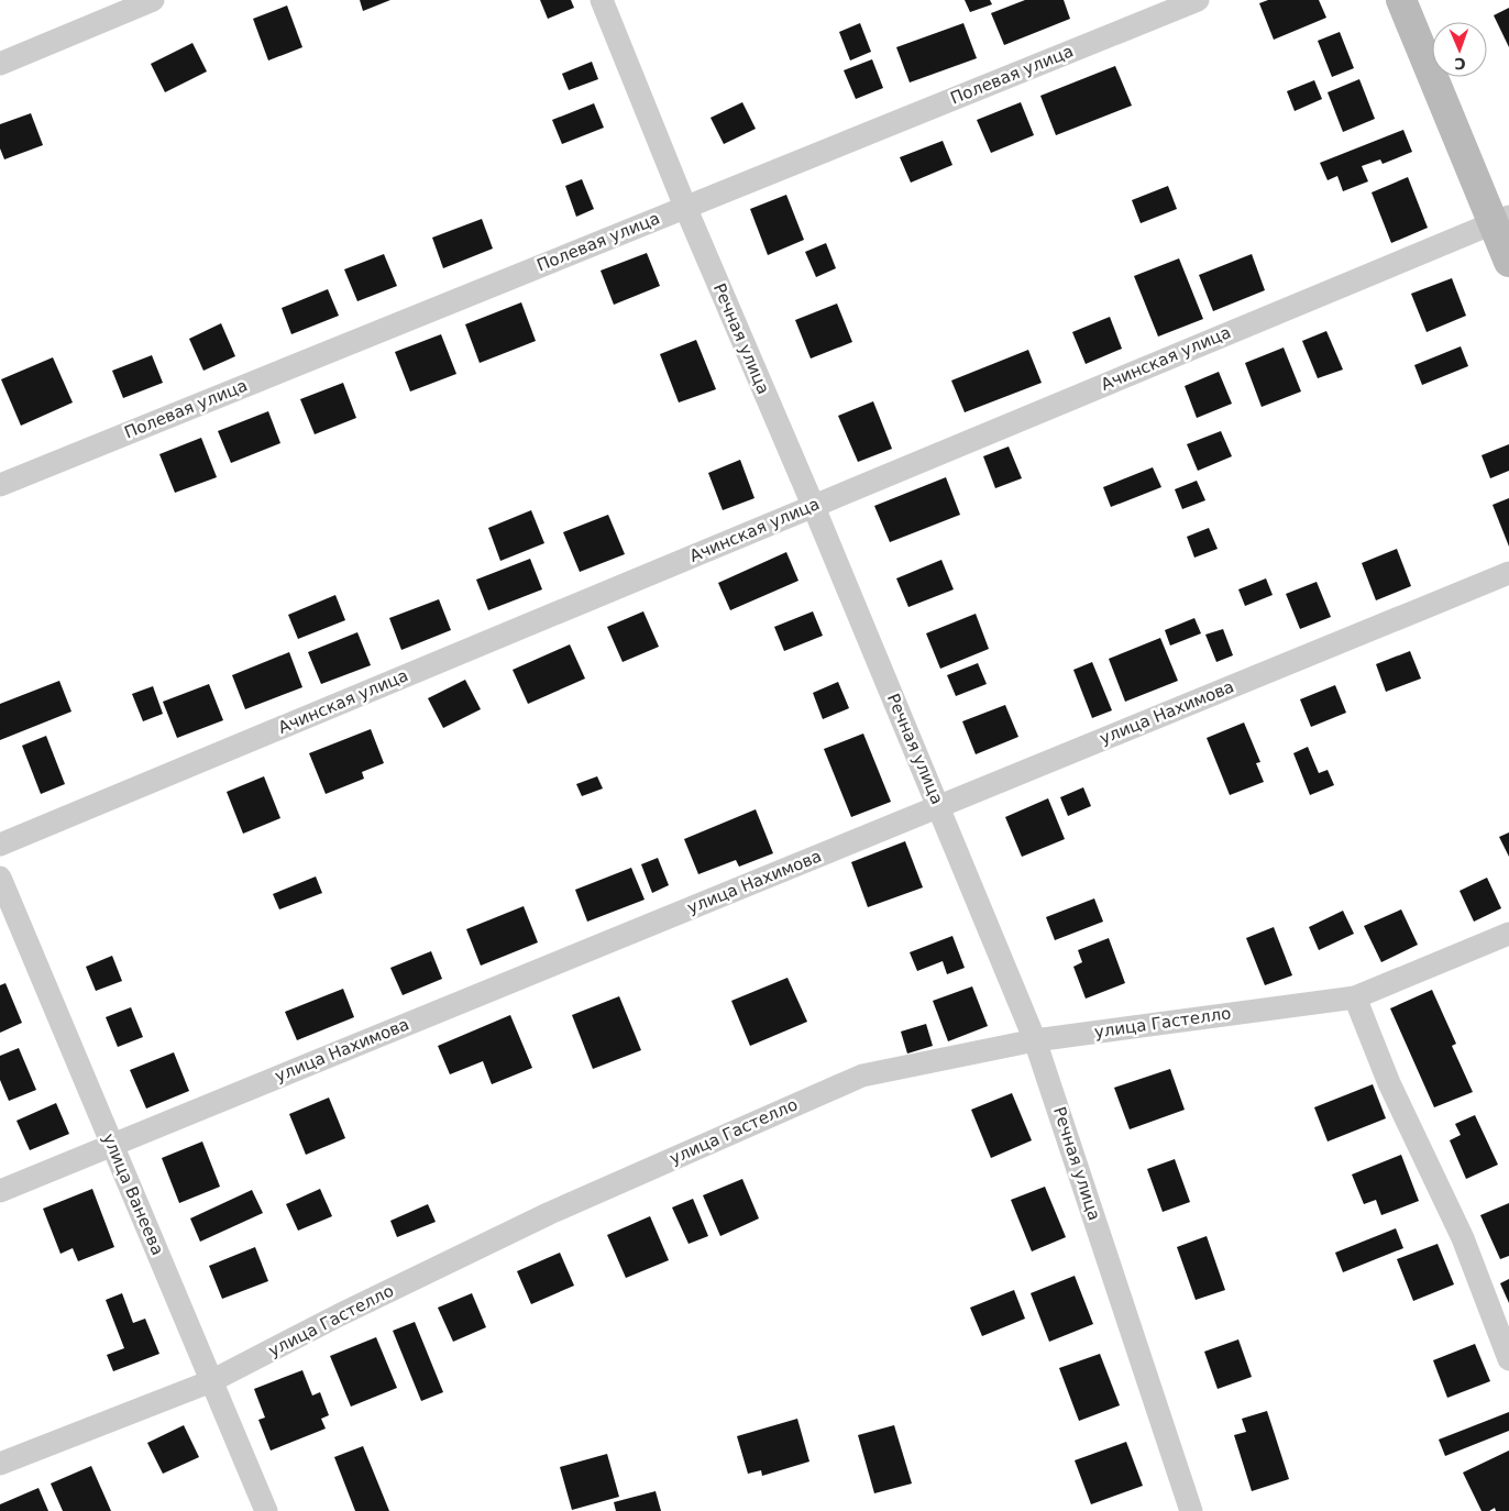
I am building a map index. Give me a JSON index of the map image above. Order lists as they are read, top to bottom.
{
  "streets": {
    "street": [
      "Полевая улица",
      "Речная улица",
      "Ачинская улица",
      "улица Нахимова",
      "улица Гастелло",
      "улица Ванеева"
    ]
  },
  "crossings": [
    ["Полевая улица", "Речная улица"],
    ["Речная улица", "Ачинская улица"],
    ["Речная улица", "улица Нахимова"],
    ["Речная улица", "улица Гастелло"],
    ["улица Нахимова", "улица Ванеева"],
    ["улица Гастелло", "улица Ванеева"]
  ],
  "north": "bottom"
}
